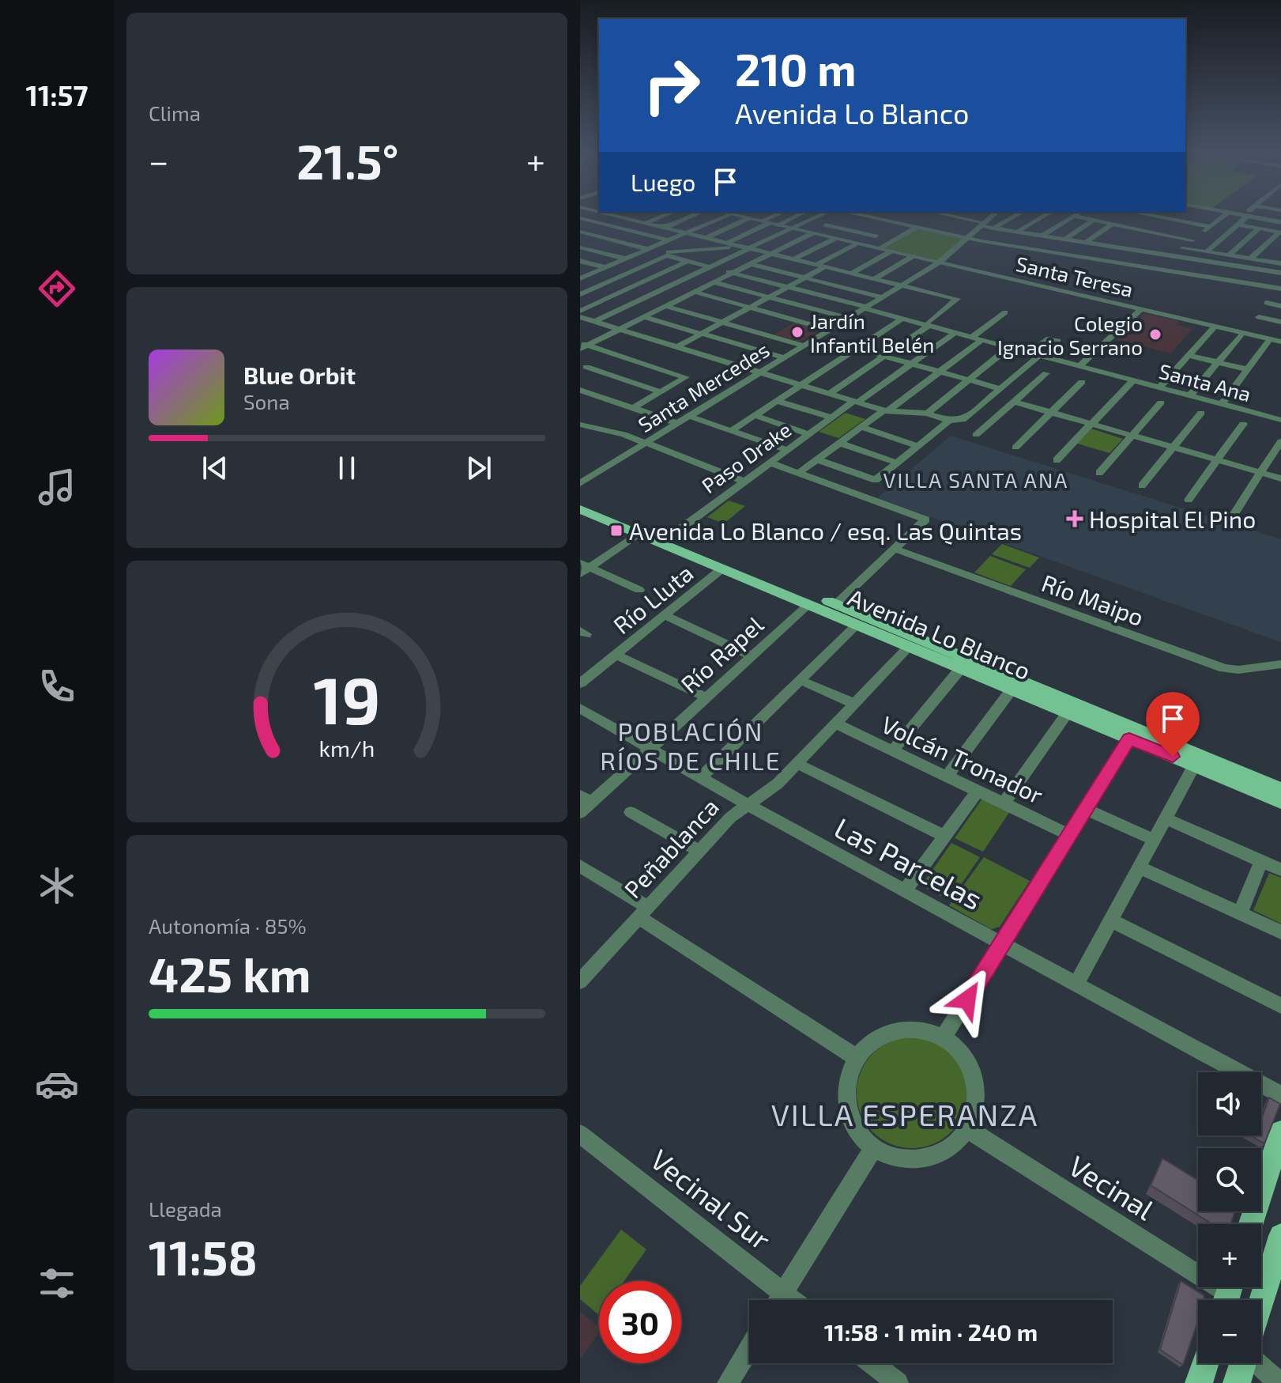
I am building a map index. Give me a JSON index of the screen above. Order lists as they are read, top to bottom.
{
  "streets": {
    "main road": ["Avenida Lo Blanco"],
    "street": [
      "Santa Teresa",
      "Santa Ana",
      "Santa Mercedes",
      "Paso Drake",
      "Río Lluta",
      "Río Maipo",
      "Río Rapel",
      "Volcán Tronador",
      "Peñablanca",
      "Las Parcelas",
      "Vecinal",
      "Vecinal Sur"
    ]
  },
  "crossings": [
    ["Santa Teresa", "Santa Mercedes"],
    ["Santa Ana", "Santa Mercedes"],
    ["Santa Ana", "Paso Drake"],
    ["Paso Drake", "Avenida Lo Blanco"],
    ["Río Lluta", "Avenida Lo Blanco"],
    ["Avenida Lo Blanco", "Río Rapel"],
    ["Avenida Lo Blanco", "Peñablanca"],
    ["Río Rapel", "Las Parcelas"],
    ["Volcán Tronador", "Peñablanca"],
    ["Peñablanca", "Las Parcelas"]
  ],
  "districts": ["VILLA SANTA ANA", "POBLACIÓN RÍOS DE CHILE", "VILLA ESPERANZA"],
  "places": {
    "other": ["Jardín Infantil Belén", "Colegio Ignacio Serrano"],
    "health": ["Hospital El Pino"],
    "transit": ["Avenida Lo Blanco / esq. Las Quintas"]
  },
  "page": {
    "tabs": "11:57",
    "tile": [
      "Clima",
      ["Autonomía · 85%", "425 km"],
      ["Llegada", "11:58"]
    ],
    "turn": ["210 m", "Avenida Lo Blanco"],
    "heat": ["−", "21.5°", "+"],
    "then": "Luego",
    "song": ["Blue Orbit", "Sona"],
    "map_buttons": ["+", "−"],
    "limit": "30",
    "trip": "11:58 · 1 min · 240 m",
    "gauge": ["19", "km/h"]
  }
}
